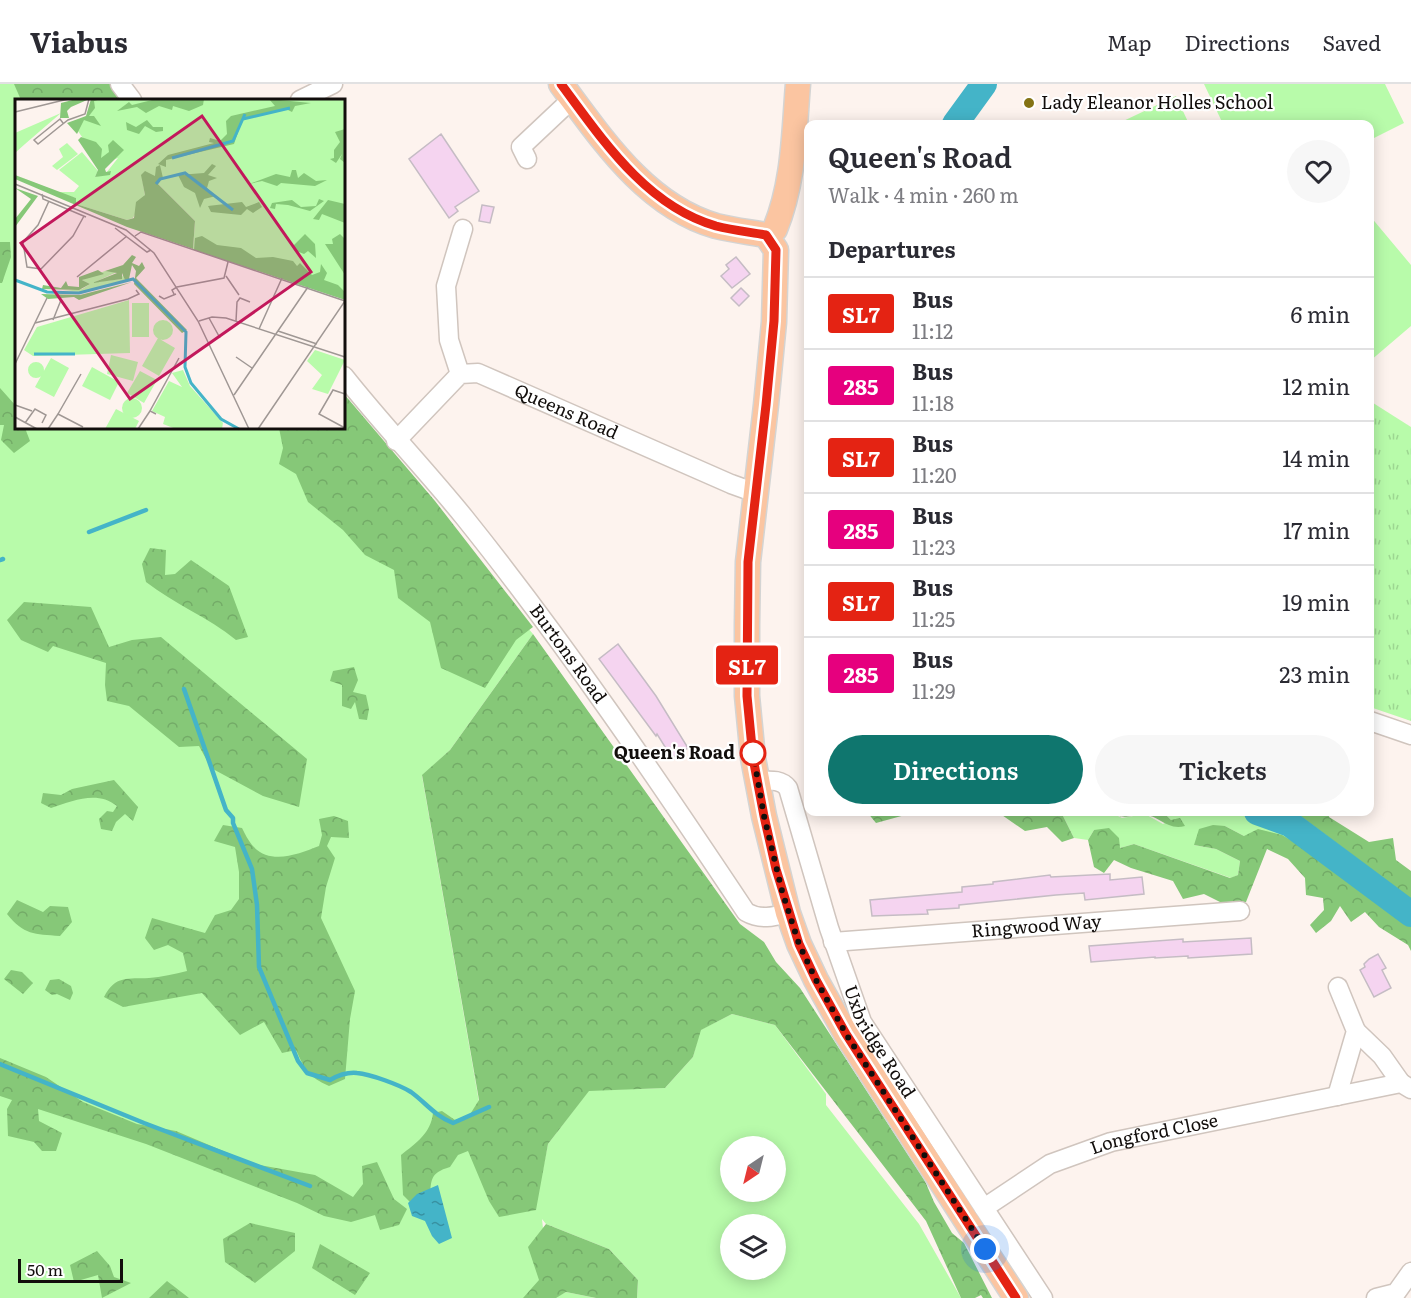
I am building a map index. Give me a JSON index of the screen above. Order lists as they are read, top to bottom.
{
  "streets": {
    "main road": ["Uxbridge Road"],
    "street": [
      "Queens Road",
      "Burtons Road",
      "Ringwood Way",
      "Longford Close"
    ]
  },
  "crossings": [
    ["Queens Road", "Uxbridge Road"],
    ["Burtons Road", "Uxbridge Road"],
    ["Ringwood Way", "Uxbridge Road"],
    ["Uxbridge Road", "Longford Close"]
  ],
  "places": ["Lady Eleanor Holles School", "Queen's Road"],
  "lines": ["bus line SL7"],
  "scale_bar": "50 m",
  "north": "bottom left",
  "page": {
    "header": "Viabus",
    "nav": ["Map", "Directions", "Saved"],
    "on_map": "SL7",
    "heading": [
      ["Queen's Road", "Walk · 4 min · 260 m"],
      "Departures"
    ],
    "list": [
      {
        "mark": "SL7",
        "name": "Bus",
        "note": "11:12",
        "value": "6 min"
      },
      {
        "mark": "285",
        "name": "Bus",
        "note": "11:18",
        "value": "12 min"
      },
      {
        "mark": "SL7",
        "name": "Bus",
        "note": "11:20",
        "value": "14 min"
      },
      {
        "mark": "285",
        "name": "Bus",
        "note": "11:23",
        "value": "17 min"
      },
      {
        "mark": "SL7",
        "name": "Bus",
        "note": "11:25",
        "value": "19 min"
      },
      {
        "mark": "285",
        "name": "Bus",
        "note": "11:29",
        "value": "23 min"
      }
    ],
    "buttons": ["Directions", "Tickets"],
    "scale": "50 m"
  }
}
